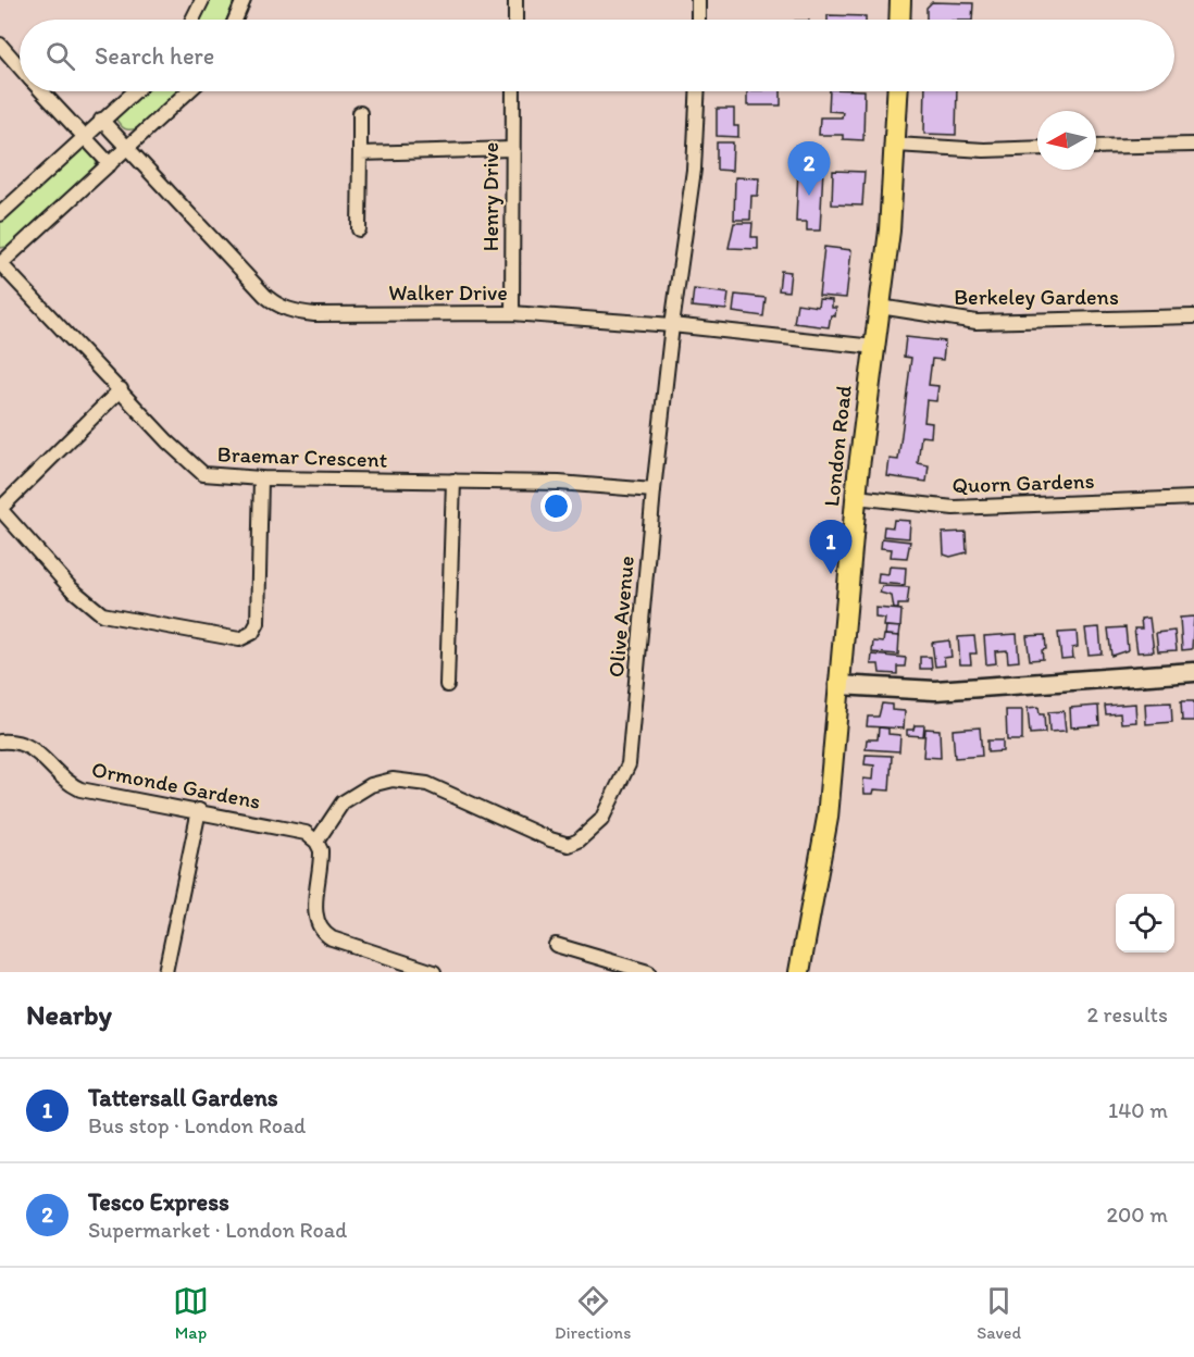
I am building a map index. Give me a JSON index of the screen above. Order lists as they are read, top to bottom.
{
  "streets": {
    "main road": ["London Road"],
    "street": [
      "Henry Drive",
      "Walker Drive",
      "Berkeley Gardens",
      "Braemar Crescent",
      "Quorn Gardens",
      "Olive Avenue",
      "Ormonde Gardens"
    ]
  },
  "crossings": [
    ["Henry Drive", "Walker Drive"],
    ["Walker Drive", "London Road"],
    ["Walker Drive", "Olive Avenue"],
    ["Berkeley Gardens", "London Road"],
    ["London Road", "Quorn Gardens"],
    ["Braemar Crescent", "Olive Avenue"],
    ["Olive Avenue", "Ormonde Gardens"]
  ],
  "north": "left",
  "page": {
    "search": "Search here",
    "pins": ["2", "1"],
    "heading": ["Nearby", "2 results"],
    "list": [
      {
        "mark": "1",
        "name": "Tattersall Gardens",
        "note": "Bus stop · London Road",
        "value": "140 m"
      },
      {
        "mark": "2",
        "name": "Tesco Express",
        "note": "Supermarket · London Road",
        "value": "200 m"
      }
    ],
    "nav": ["Map", "Directions", "Saved"]
  }
}
